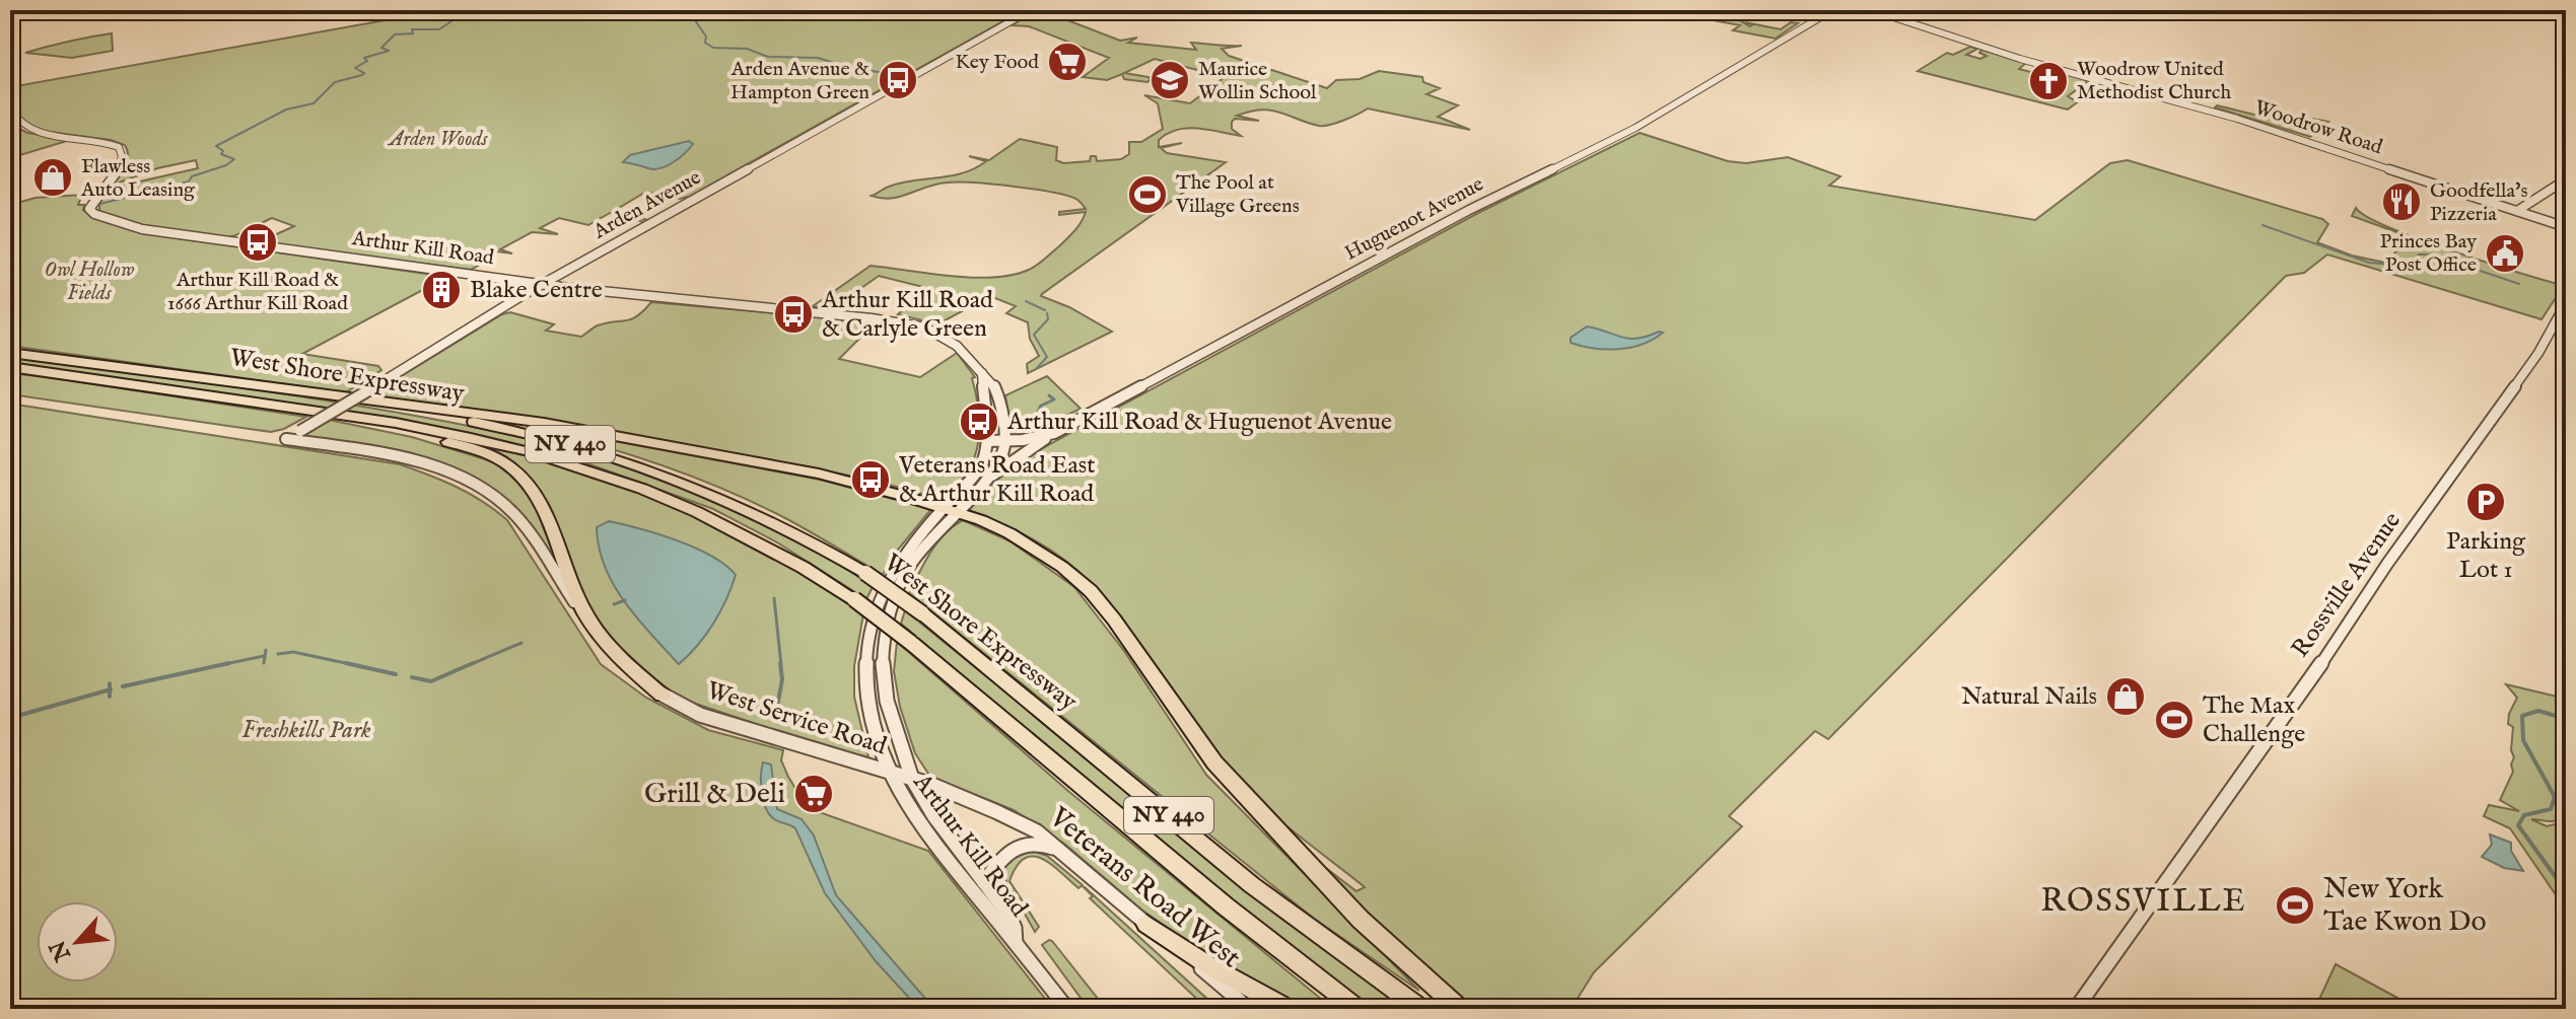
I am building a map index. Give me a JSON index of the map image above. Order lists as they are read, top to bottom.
{
  "streets": {
    "highway": ["West Shore Expressway", "NY 440"],
    "street": [
      "Woodrow Road",
      "Arden Avenue",
      "Huguenot Avenue",
      "Arthur Kill Road",
      "Rossville Avenue",
      "West Service Road",
      "Veterans Road West"
    ]
  },
  "crossings": [
    ["Arden Avenue", "Arthur Kill Road"],
    ["Arden Avenue", "West Service Road"],
    ["Huguenot Avenue", "Arthur Kill Road"],
    ["Arthur Kill Road", "West Service Road"],
    ["Arthur Kill Road", "Veterans Road West"],
    ["West Service Road", "Veterans Road West"]
  ],
  "districts": ["ROSSVILLE"],
  "parks": ["Arden Woods", "Owl Hollow Fields", "Freshkills Park"],
  "places": {
    "supermarket": ["Key Food", "Grill & Deli"],
    "bus stop": [
      "Arden Avenue & Hampton Green",
      "Arthur Kill Road & 1666 Arthur Kill Road",
      "Arthur Kill Road & Carlyle Green",
      "Arthur Kill Road & Huguenot Avenue",
      "Veterans Road East & Arthur Kill Road"
    ],
    "school or university": ["Maurice Wollin School"],
    "church": ["Woodrow United Methodist Church"],
    "shop": ["Flawless Auto Leasing", "Natural Nails"],
    "sports": ["The Pool at Village Greens", "The Max Challenge", "New York Tae Kwon Do"],
    "restaurant": ["Goodfella's Pizzeria"],
    "public building": ["Princes Bay Post Office"],
    "building": ["Blake Centre"],
    "parking": ["Parking Lot 1"]
  },
  "north": "bottom left"
}
